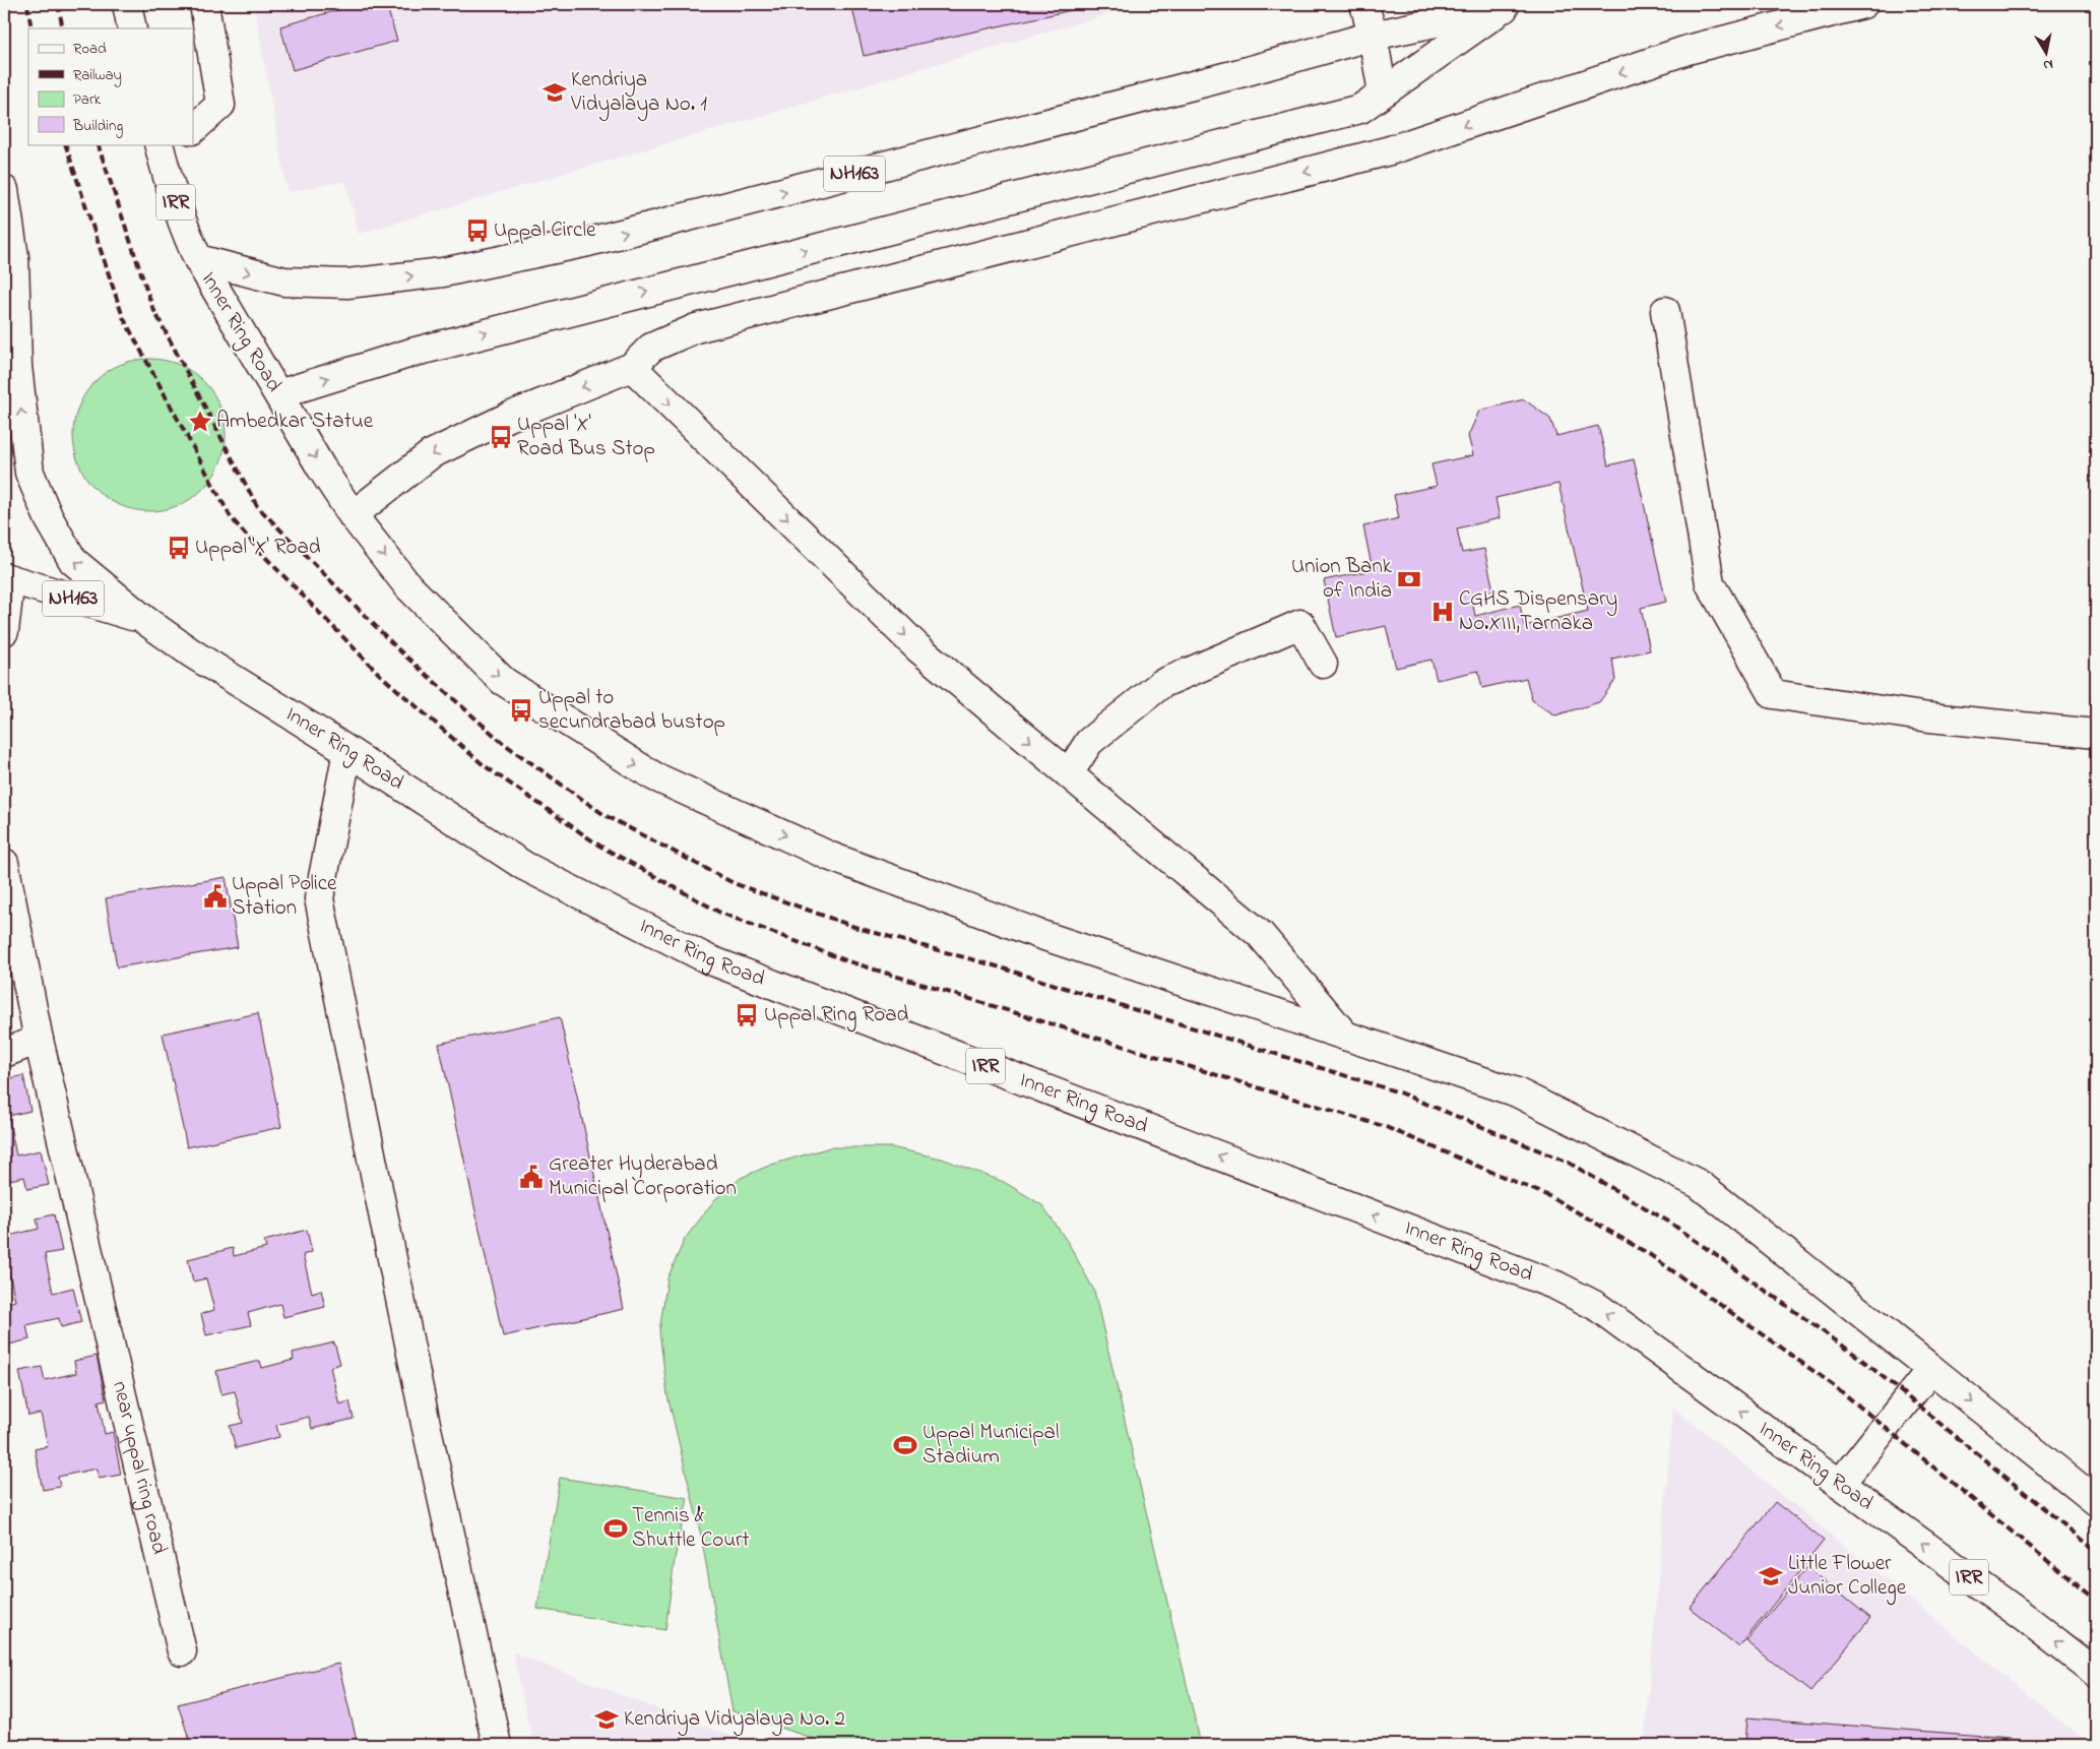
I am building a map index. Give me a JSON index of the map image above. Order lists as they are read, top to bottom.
{
  "streets": {
    "main road": [
      "NH163",
      "IRR",
      "Inner Ring Road",
      "near uppal ring road"
    ]
  },
  "crossings": [
    ["NH163", "Inner Ring Road"]
  ],
  "places": {
    "school or university": ["Kendriya Vidyalaya No. 1", "Little Flower Junior College", "Kendriya Vidyalaya No. 2"],
    "bus stop": [
      "Uppal Circle",
      "Uppal 'X' Road Bus Stop",
      "Uppal 'X' Road",
      "Uppal to secundrabad bustop",
      "Uppal Ring Road"
    ],
    "place": ["Ambedkar Statue"],
    "bank": ["Union Bank of India"],
    "hospital": ["CGHS Dispensary No.XIII,Tarnaka"],
    "public building": ["Uppal Police Station", "Greater Hyderabad Municipal Corporation"],
    "sports": ["Uppal Municipal Stadium", "Tennis & Shuttle Court"]
  },
  "legend": [
    "Road",
    "Railway",
    "Park",
    "Building"
  ],
  "north": "bottom"
}
